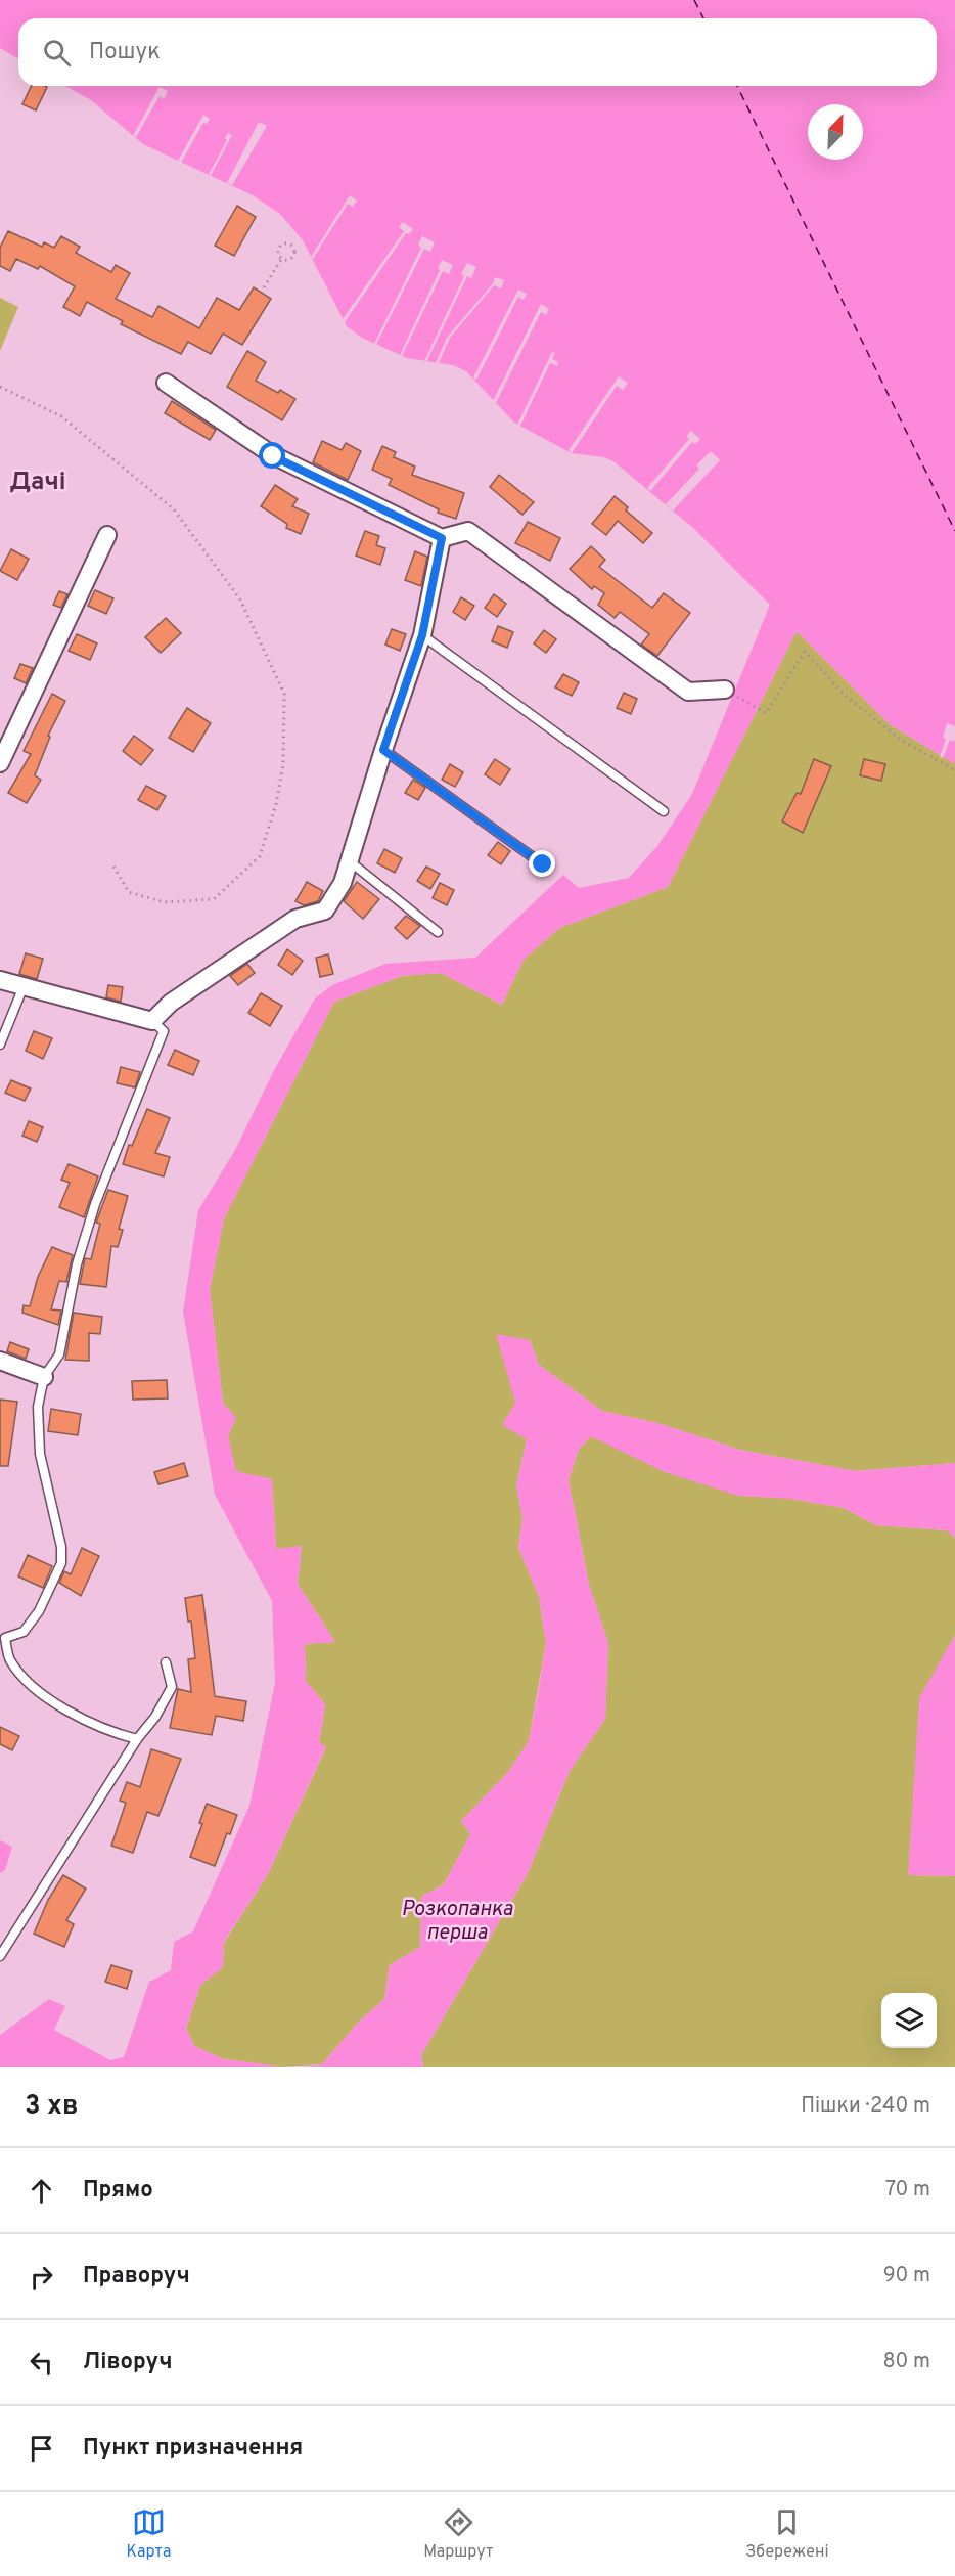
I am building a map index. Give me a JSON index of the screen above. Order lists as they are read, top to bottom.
{
  "districts": ["Дачі"],
  "water": ["Розкопанка перша"],
  "north": "top right",
  "page": {
    "search": "Пошук",
    "heading": ["3 хв", "Пішки · 240 m"],
    "list": [
      ["Прямо", "70 m"],
      ["Праворуч", "90 m"],
      ["Ліворуч", "80 m"],
      "Пункт призначення"
    ],
    "nav": ["Карта", "Маршрут", "Збережені"]
  }
}
